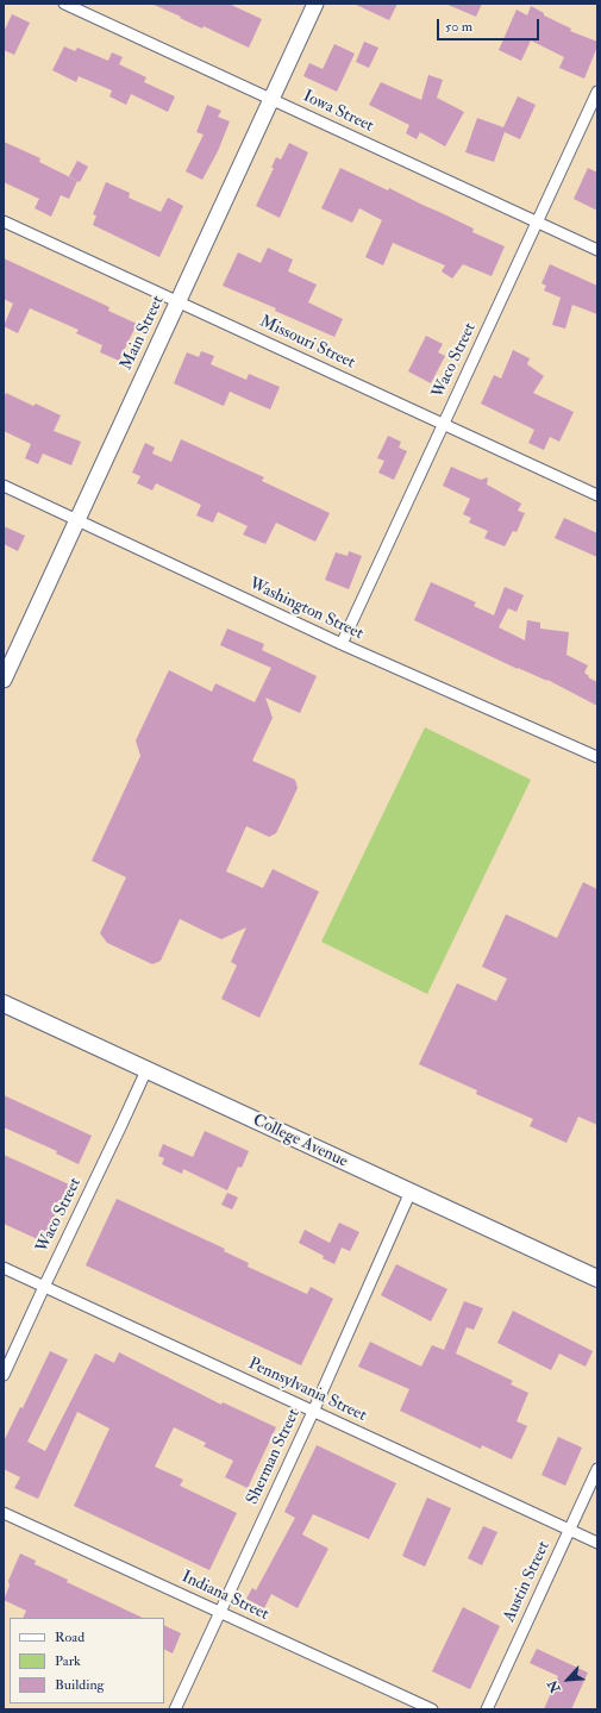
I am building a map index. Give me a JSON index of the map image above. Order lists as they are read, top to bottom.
{
  "streets": {
    "main road": ["College Avenue"],
    "street": [
      "Iowa Street",
      "Main Street",
      "Missouri Street",
      "Waco Street",
      "Washington Street",
      "Pennsylvania Street",
      "Sherman Street",
      "Austin Street",
      "Indiana Street"
    ]
  },
  "crossings": [
    ["Iowa Street", "Main Street"],
    ["Iowa Street", "Waco Street"],
    ["Main Street", "Missouri Street"],
    ["Main Street", "Washington Street"],
    ["Missouri Street", "Waco Street"],
    ["Waco Street", "Washington Street"],
    ["Waco Street", "College Avenue"],
    ["Waco Street", "Pennsylvania Street"],
    ["College Avenue", "Sherman Street"],
    ["Pennsylvania Street", "Sherman Street"],
    ["Pennsylvania Street", "Austin Street"],
    ["Sherman Street", "Indiana Street"]
  ],
  "legend": ["Road", "Park", "Building"],
  "scale_bar": "50 m",
  "north": "bottom left"
}
